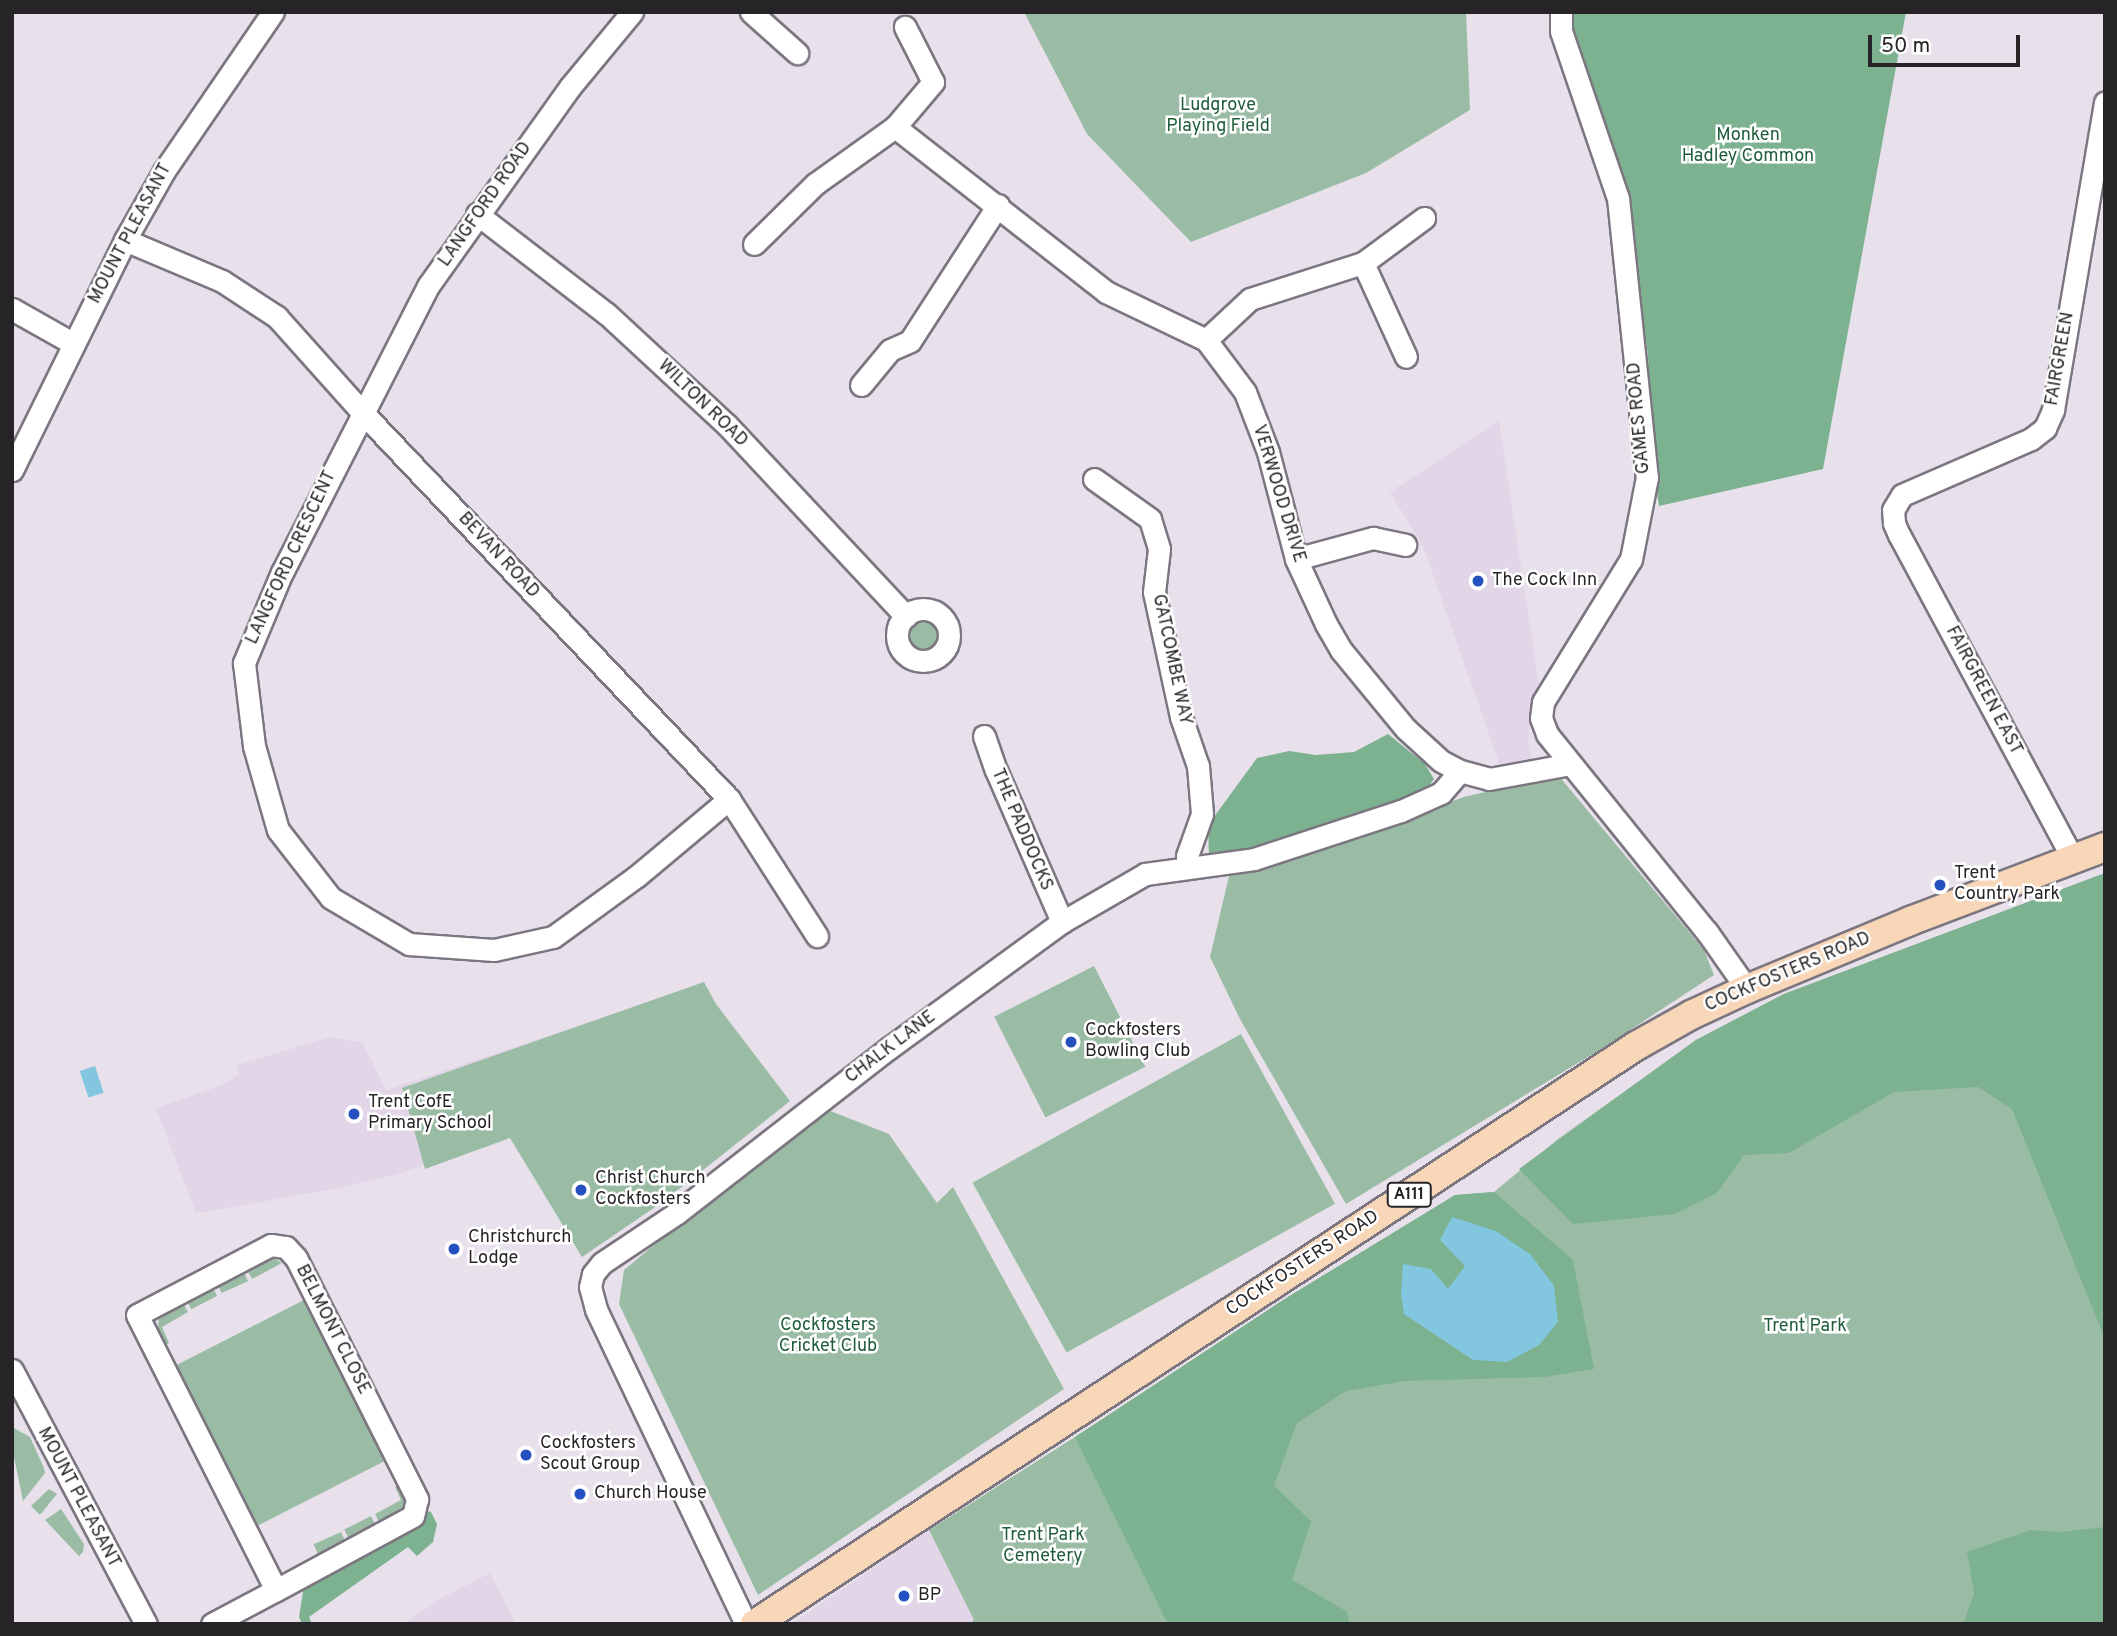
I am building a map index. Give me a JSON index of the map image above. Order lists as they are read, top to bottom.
{
  "streets": {
    "main road": ["COCKFOSTERS ROAD", "A111"],
    "street": [
      "LANGFORD ROAD",
      "MOUNT PLEASANT",
      "FAIRGREEN",
      "WILTON ROAD",
      "GAMES ROAD",
      "VERWOOD DRIVE",
      "BEVAN ROAD",
      "LANGFORD CRESCENT",
      "GATCOMBE WAY",
      "FAIRGREEN EAST",
      "THE PADDOCKS",
      "CHALK LANE",
      "BELMONT CLOSE"
    ]
  },
  "crossings": [
    ["LANGFORD ROAD", "WILTON ROAD"],
    ["LANGFORD ROAD", "BEVAN ROAD"],
    ["LANGFORD ROAD", "LANGFORD CRESCENT"],
    ["MOUNT PLEASANT", "BEVAN ROAD"],
    ["FAIRGREEN", "FAIRGREEN EAST"],
    ["GAMES ROAD", "COCKFOSTERS ROAD"],
    ["VERWOOD DRIVE", "CHALK LANE"],
    ["BEVAN ROAD", "LANGFORD CRESCENT"],
    ["GATCOMBE WAY", "CHALK LANE"],
    ["FAIRGREEN EAST", "COCKFOSTERS ROAD"],
    ["THE PADDOCKS", "CHALK LANE"]
  ],
  "parks": [
    "Ludgrove Playing Field",
    "Monken Hadley Common",
    "Cockfosters Cricket Club",
    "Trent Park",
    "Trent Park Cemetery"
  ],
  "places": [
    "The Cock Inn",
    "Trent Country Park",
    "Cockfosters Bowling Club",
    "Trent CofE Primary School",
    "Christ Church Cockfosters",
    "Christchurch Lodge",
    "Cockfosters Scout Group",
    "Church House",
    "BP"
  ],
  "scale_bar": "50 m"
}
